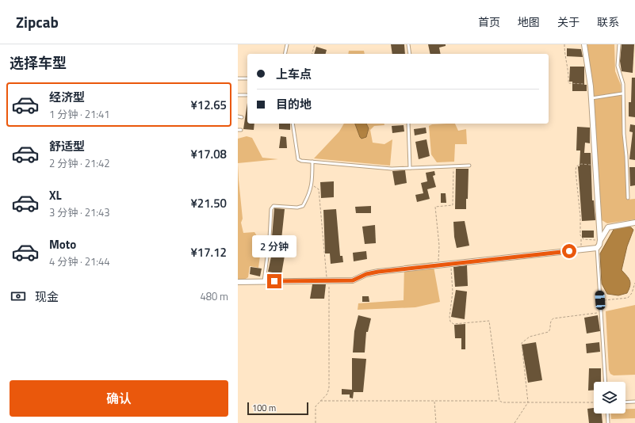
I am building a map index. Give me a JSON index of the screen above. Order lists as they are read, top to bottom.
{
  "scale_bar": "100 m",
  "page": {
    "header": "Zipcab",
    "nav": [
      "首页",
      "地图",
      "关于",
      "联系"
    ],
    "heading": "选择车型",
    "banner": ["上车点", "目的地"],
    "list": [
      {
        "name": "经济型",
        "note": "1 分钟 · 21:41",
        "value": "¥12.65"
      },
      {
        "name": "舒适型",
        "note": "2 分钟 · 21:42",
        "value": "¥17.08"
      },
      {
        "name": "XL",
        "note": "3 分钟 · 21:43",
        "value": "¥21.50"
      },
      {
        "name": "Moto",
        "note": "4 分钟 · 21:44",
        "value": "¥17.12"
      }
    ],
    "bubble": "2 分钟",
    "pay": ["现金", "480 m"],
    "buttons": "确认",
    "scale": "100 m"
  }
}
